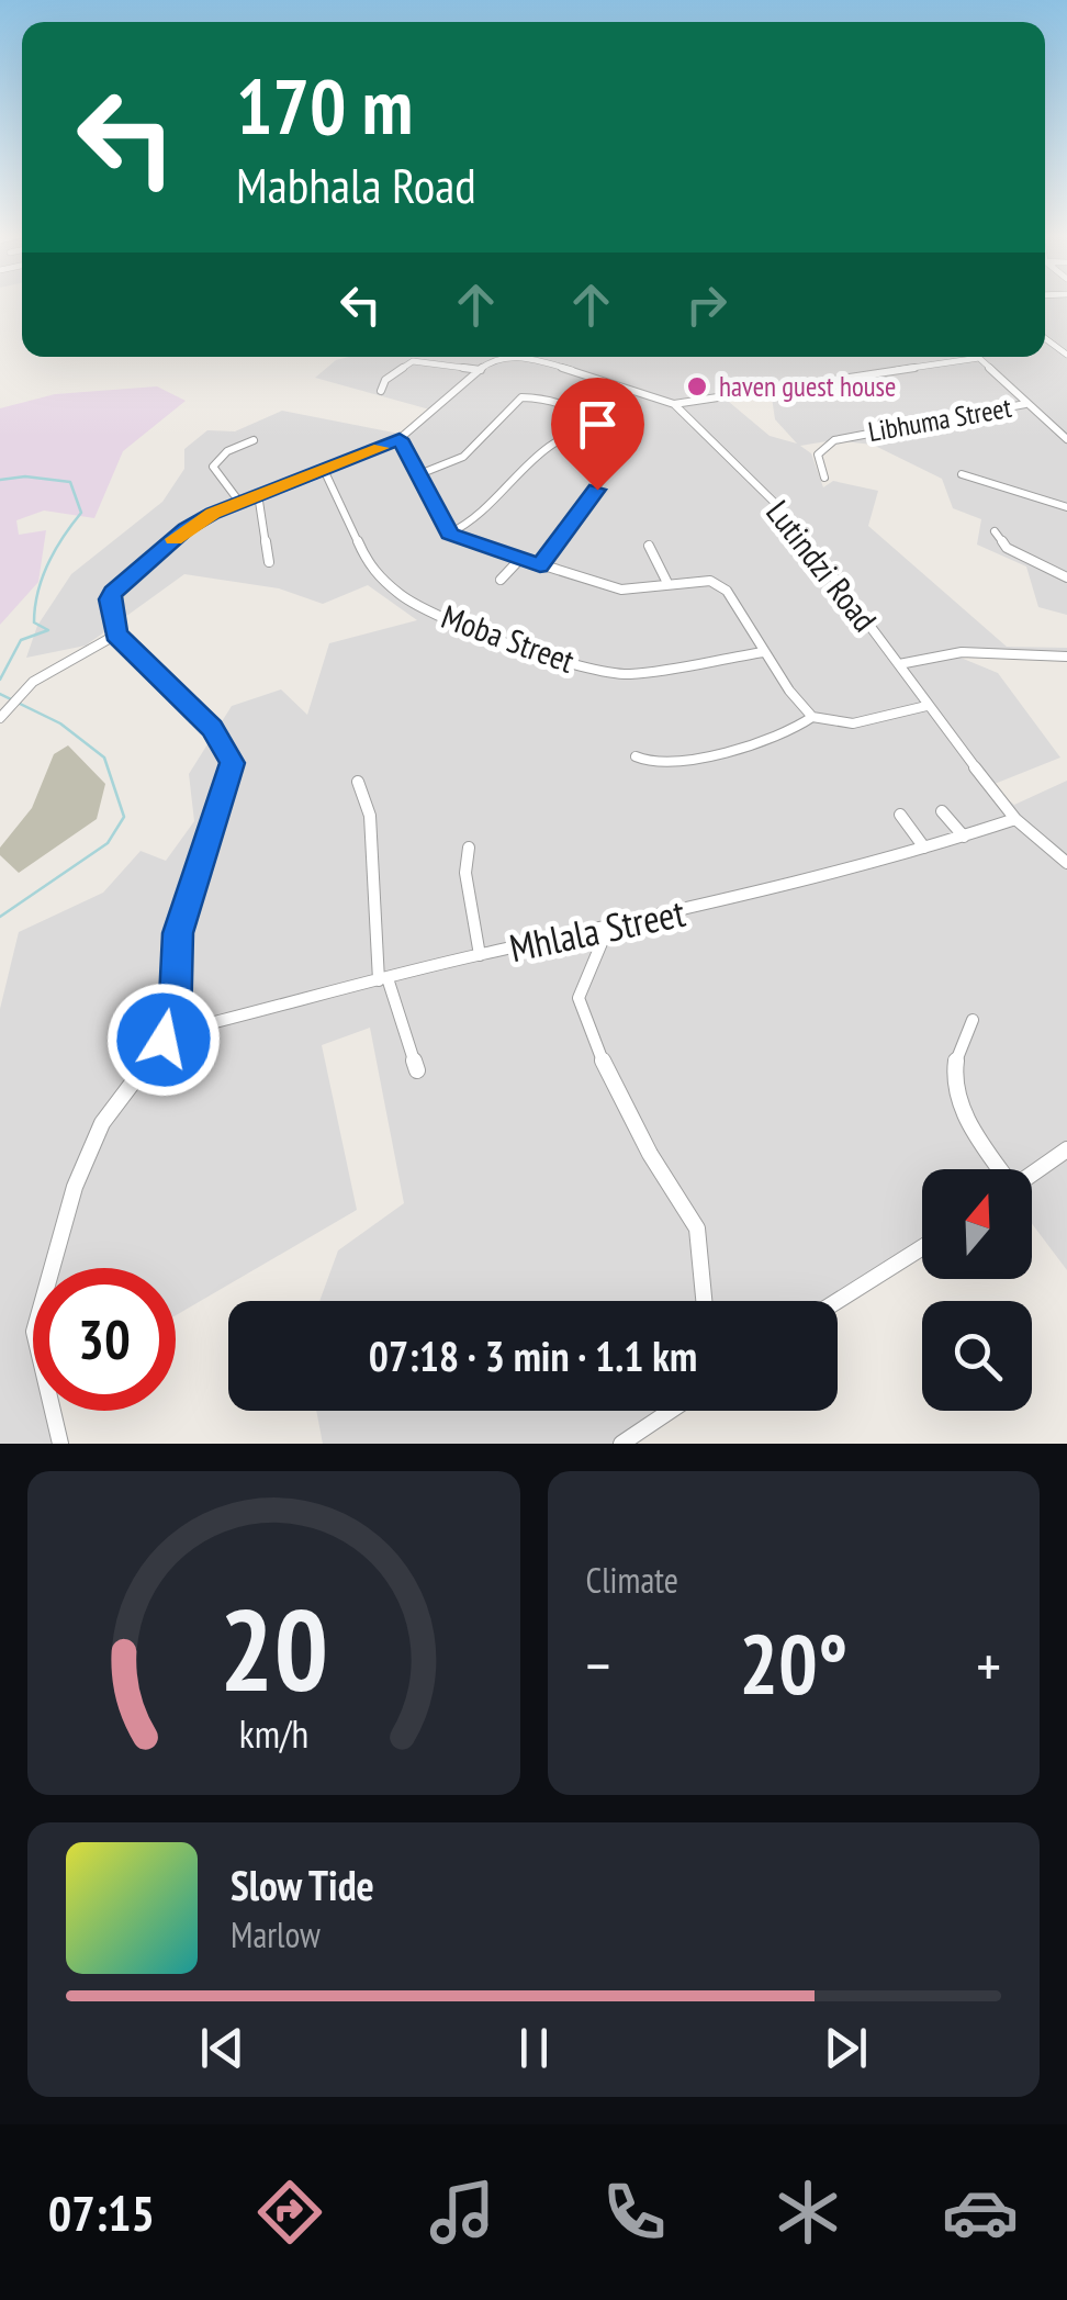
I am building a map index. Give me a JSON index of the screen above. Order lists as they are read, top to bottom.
{
  "streets": {
    "street": [
      "Libhuma Street",
      "Lutindzi Road",
      "Moba Street",
      "Mhlala Street"
    ]
  },
  "crossings": [
    ["Lutindzi Road", "Mhlala Street"]
  ],
  "places": ["haven guest house"],
  "north": "top",
  "page": {
    "turn": ["170 m", "Mabhala Road"],
    "limit": "30",
    "trip": "07:18 · 3 min · 1.1 km",
    "tile": "Climate",
    "heat": ["−", "20°", "+"],
    "song": ["Slow Tide", "Marlow"],
    "tabs": "07:15",
    "gauge": ["20", "km/h"]
  }
}
